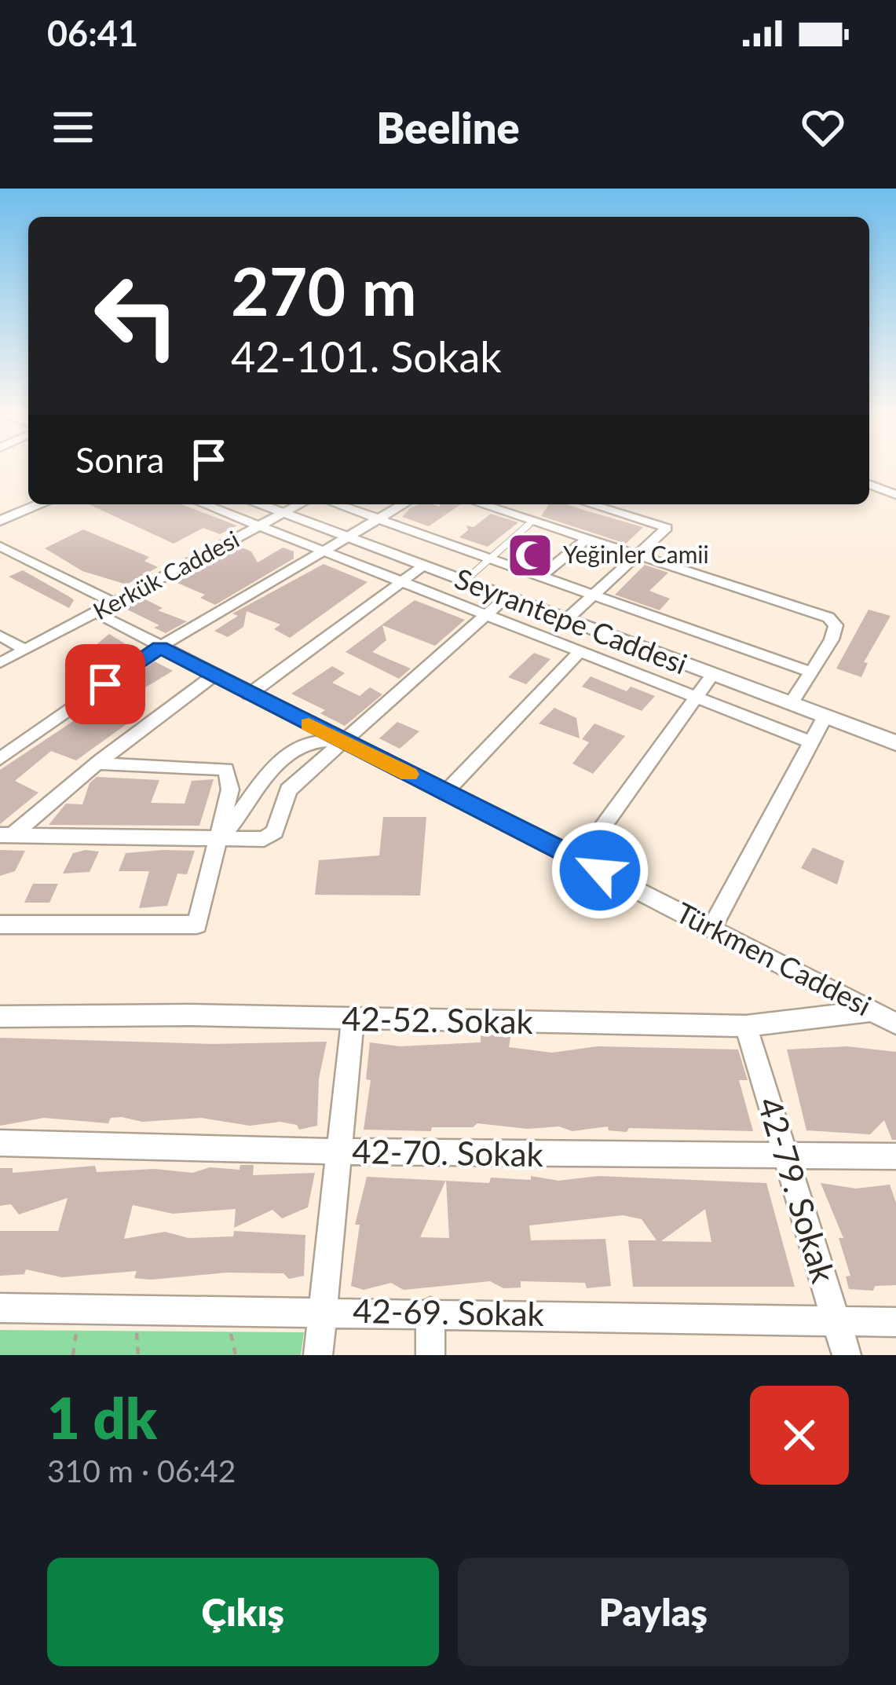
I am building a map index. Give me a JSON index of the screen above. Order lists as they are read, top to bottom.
{
  "streets": {
    "street": [
      "Kerkük Caddesi",
      "Seyrantepe Caddesi",
      "Türkmen Caddesi",
      "42-52. Sokak",
      "42-70. Sokak",
      "42-79. Sokak",
      "42-69. Sokak"
    ]
  },
  "crossings": [
    ["Kerkük Caddesi", "Seyrantepe Caddesi"],
    ["Kerkük Caddesi", "Türkmen Caddesi"],
    ["Türkmen Caddesi", "42-52. Sokak"],
    ["42-52. Sokak", "42-79. Sokak"],
    ["42-70. Sokak", "42-79. Sokak"],
    ["42-79. Sokak", "42-69. Sokak"]
  ],
  "places": {
    "mosque": ["Yeğinler Camii"]
  },
  "page": {
    "status": "06:41",
    "header": "Beeline",
    "turn": ["270 m", "42-101. Sokak"],
    "then": "Sonra",
    "heading": ["1 dk", "310 m · 06:42"],
    "buttons": ["Çıkış", "Paylaş"]
  }
}
